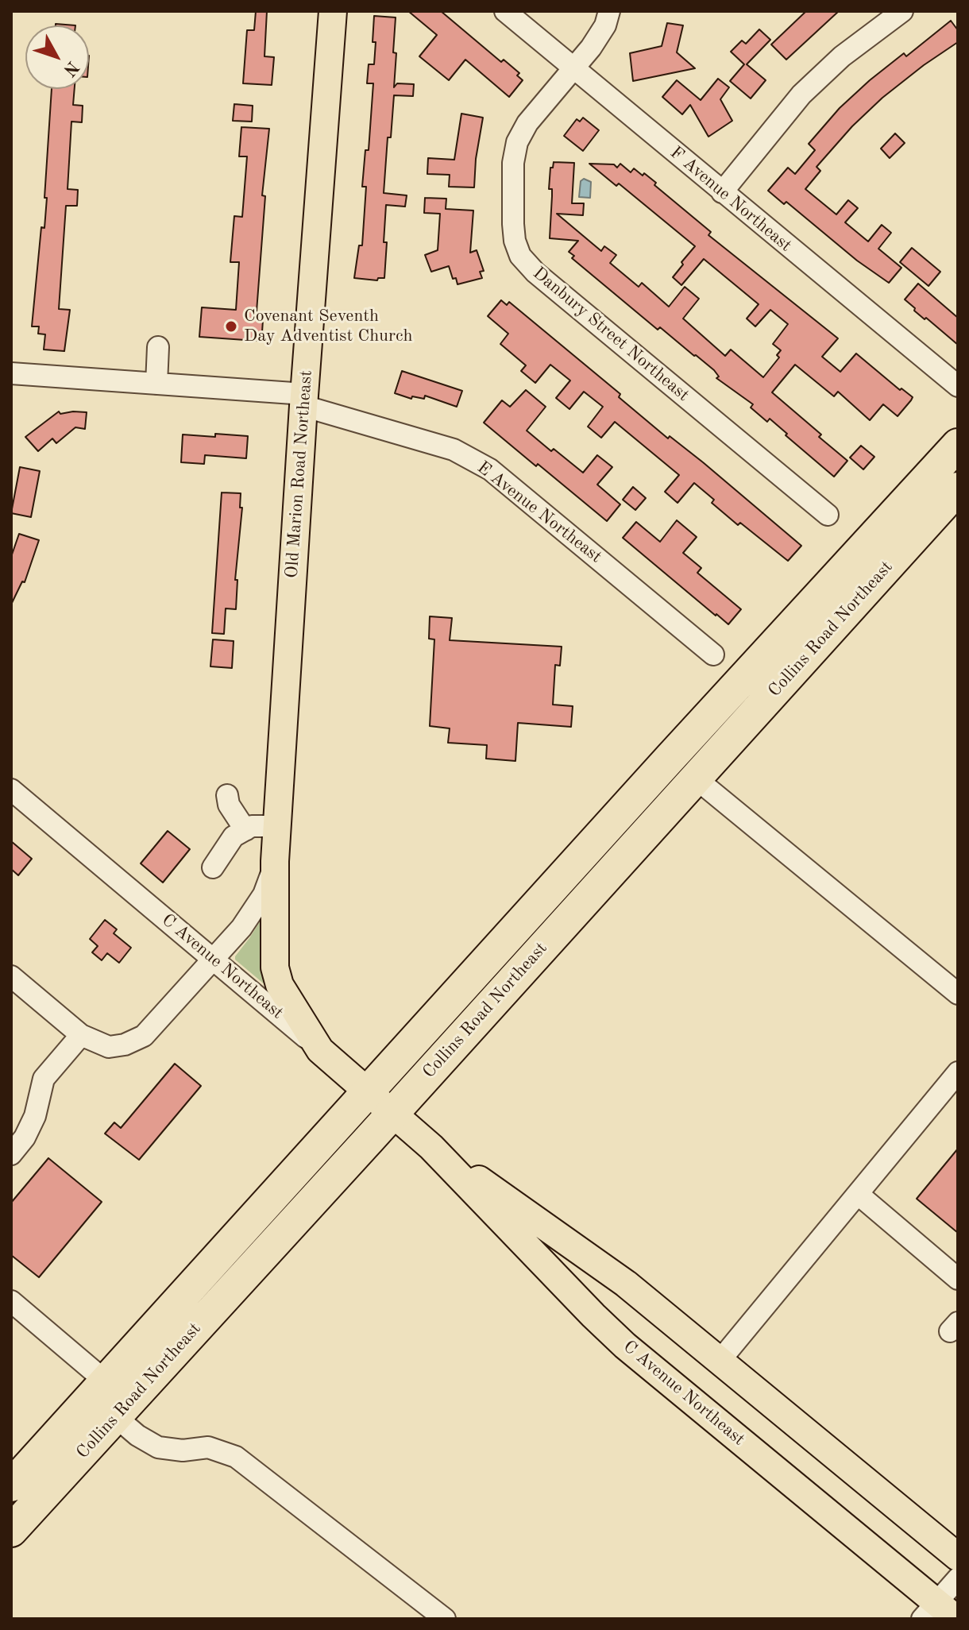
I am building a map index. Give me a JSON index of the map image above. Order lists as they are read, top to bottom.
{
  "streets": {
    "highway": ["Collins Road Northeast"],
    "main road": ["Old Marion Road Northeast", "C Avenue Northeast"],
    "street": ["F Avenue Northeast", "Danbury Street Northeast", "E Avenue Northeast"]
  },
  "crossings": [
    ["F Avenue Northeast", "Danbury Street Northeast"],
    ["Old Marion Road Northeast", "E Avenue Northeast"],
    ["Old Marion Road Northeast", "C Avenue Northeast"],
    ["Collins Road Northeast", "C Avenue Northeast"]
  ],
  "places": ["Covenant Seventh Day Adventist Church"],
  "north": "bottom right"
}
